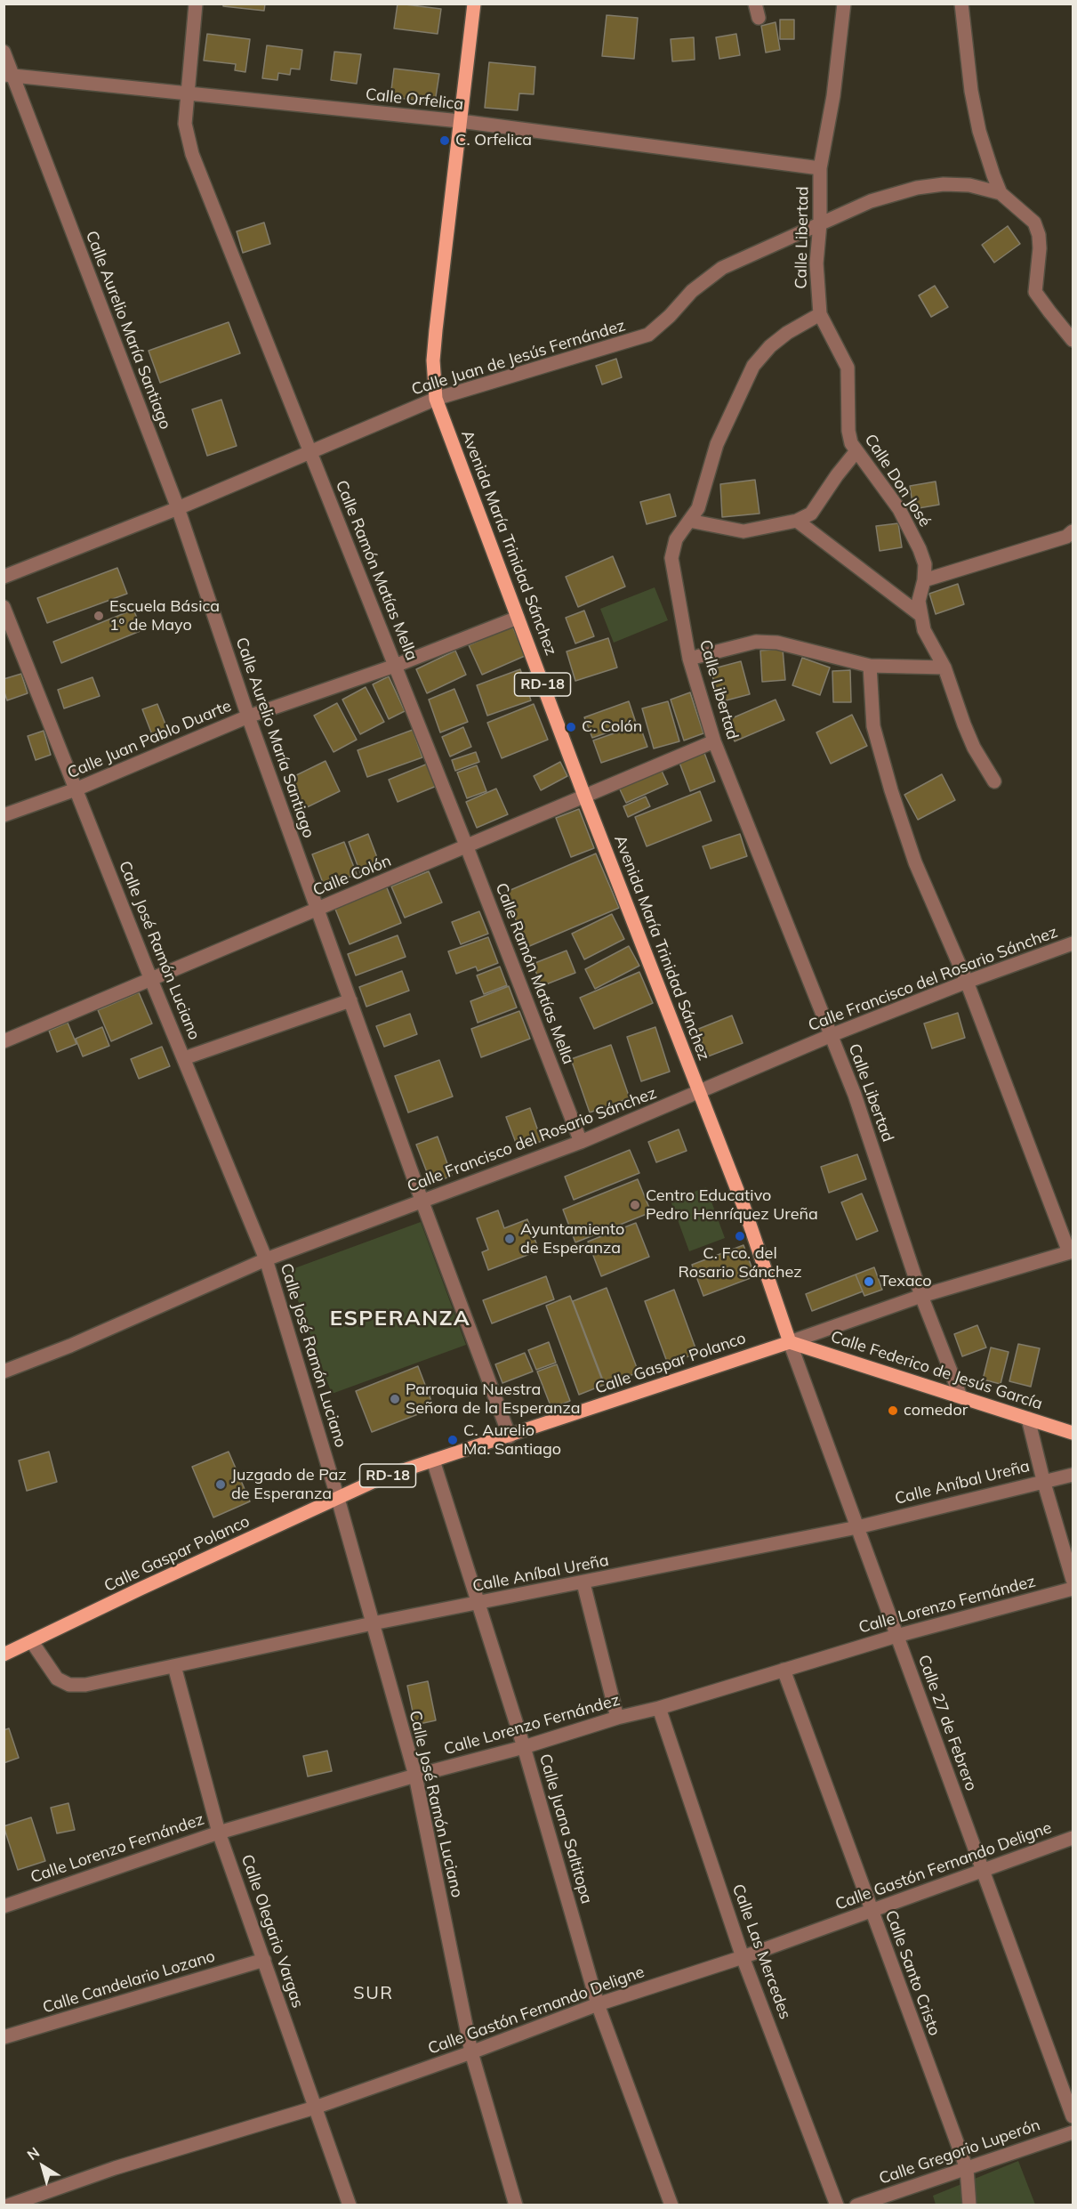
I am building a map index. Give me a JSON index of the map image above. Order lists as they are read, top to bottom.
{
  "streets": {
    "main road": [
      "Avenida María Trinidad Sánchez",
      "RD-18",
      "Calle Gaspar Polanco",
      "Calle Federico de Jesús García"
    ],
    "street": [
      "Calle Orfelica",
      "Calle Libertad",
      "Calle Aurelio María Santiago",
      "Calle Juan de Jesús Fernández",
      "Calle Don José",
      "Calle Ramón Matías Mella",
      "Calle Juan Pablo Duarte",
      "Calle Colón",
      "Calle José Ramón Luciano",
      "Calle Francisco del Rosario Sánchez",
      "Calle Aníbal Ureña",
      "Calle Lorenzo Fernández",
      "Calle 27 de Febrero",
      "Calle Juana Saltitopa",
      "Calle Gastón Fernando Deligne",
      "Calle Olegario Vargas",
      "Calle Las Mercedes",
      "Calle Santo Cristo",
      "Calle Candelario Lozano",
      "Calle Gregorio Luperón"
    ]
  },
  "crossings": [
    ["Calle Orfelica", "Calle Libertad"],
    ["Calle Orfelica", "Calle Aurelio María Santiago"],
    ["Calle Orfelica", "Avenida María Trinidad Sánchez"],
    ["Calle Orfelica", "Calle Ramón Matías Mella"],
    ["Calle Libertad", "Calle Juan de Jesús Fernández"],
    ["Calle Libertad", "Calle Don José"],
    ["Calle Libertad", "Calle Colón"],
    ["Calle Libertad", "Calle Francisco del Rosario Sánchez"],
    ["Calle Libertad", "Calle Federico de Jesús García"],
    ["Calle Aurelio María Santiago", "Calle Juan de Jesús Fernández"],
    ["Calle Aurelio María Santiago", "Calle Juan Pablo Duarte"],
    ["Calle Aurelio María Santiago", "Calle Colón"],
    ["Calle Aurelio María Santiago", "Calle Francisco del Rosario Sánchez"],
    ["Calle Aurelio María Santiago", "Calle Gaspar Polanco"],
    ["Calle Juan de Jesús Fernández", "Avenida María Trinidad Sánchez"],
    ["Calle Juan de Jesús Fernández", "Calle Ramón Matías Mella"],
    ["Avenida María Trinidad Sánchez", "Calle Juan Pablo Duarte"],
    ["Avenida María Trinidad Sánchez", "Calle Colón"],
    ["Avenida María Trinidad Sánchez", "Calle Francisco del Rosario Sánchez"],
    ["Avenida María Trinidad Sánchez", "Calle Gaspar Polanco"],
    ["Avenida María Trinidad Sánchez", "Calle Federico de Jesús García"],
    ["Avenida María Trinidad Sánchez", "Calle 27 de Febrero"],
    ["Calle Ramón Matías Mella", "Calle Juan Pablo Duarte"],
    ["Calle Ramón Matías Mella", "Calle Colón"],
    ["Calle Ramón Matías Mella", "Calle Francisco del Rosario Sánchez"],
    ["Calle Juan Pablo Duarte", "Calle José Ramón Luciano"],
    ["Calle Colón", "Calle José Ramón Luciano"],
    ["Calle José Ramón Luciano", "Calle Francisco del Rosario Sánchez"],
    ["Calle José Ramón Luciano", "Calle Gaspar Polanco"],
    ["Calle José Ramón Luciano", "Calle Aníbal Ureña"],
    ["Calle José Ramón Luciano", "Calle Lorenzo Fernández"],
    ["Calle José Ramón Luciano", "Calle Gastón Fernando Deligne"],
    ["Calle Gaspar Polanco", "Calle Federico de Jesús García"],
    ["Calle Gaspar Polanco", "Calle Aníbal Ureña"],
    ["Calle Gaspar Polanco", "Calle 27 de Febrero"],
    ["Calle Gaspar Polanco", "Calle Juana Saltitopa"],
    ["Calle Federico de Jesús García", "Calle 27 de Febrero"],
    ["Calle Aníbal Ureña", "Calle 27 de Febrero"],
    ["Calle Aníbal Ureña", "Calle Juana Saltitopa"],
    ["Calle Aníbal Ureña", "Calle Olegario Vargas"],
    ["Calle Lorenzo Fernández", "Calle 27 de Febrero"],
    ["Calle Lorenzo Fernández", "Calle Juana Saltitopa"],
    ["Calle Lorenzo Fernández", "Calle Olegario Vargas"],
    ["Calle Lorenzo Fernández", "Calle Las Mercedes"],
    ["Calle Lorenzo Fernández", "Calle Santo Cristo"],
    ["Calle 27 de Febrero", "Calle Gastón Fernando Deligne"],
    ["Calle Juana Saltitopa", "Calle Gastón Fernando Deligne"],
    ["Calle Gastón Fernando Deligne", "Calle Olegario Vargas"],
    ["Calle Gastón Fernando Deligne", "Calle Las Mercedes"],
    ["Calle Gastón Fernando Deligne", "Calle Santo Cristo"],
    ["Calle Olegario Vargas", "Calle Candelario Lozano"],
    ["Calle Santo Cristo", "Calle Gregorio Luperón"]
  ],
  "districts": ["ESPERANZA", "SUR"],
  "places": [
    "C. Orfelica",
    "Escuela Básica 1º de Mayo",
    "C. Colón",
    "Centro Educativo Pedro Henríquez Ureña",
    "C. Fco. del Rosario Sánchez",
    "Ayuntamiento de Esperanza",
    "Texaco",
    "Parroquia Nuestra Señora de la Esperanza",
    "comedor",
    "C. Aurelio Ma. Santiago",
    "Juzgado de Paz de Esperanza"
  ],
  "north": "top left"
}
